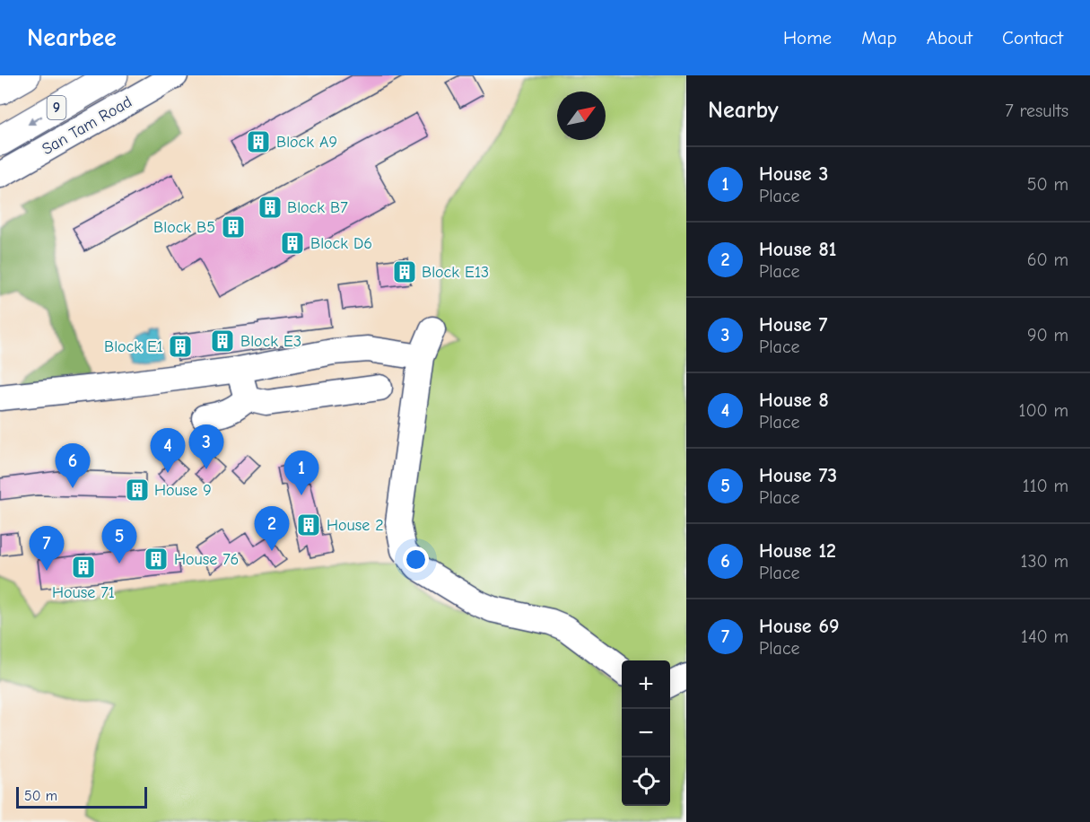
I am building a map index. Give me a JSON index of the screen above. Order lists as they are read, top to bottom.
{
  "streets": {
    "highway": ["9"],
    "street": ["San Tam Road"]
  },
  "places": {
    "building": [
      "Block A9",
      "Block B7",
      "Block B5",
      "Block D6",
      "Block E13",
      "Block E3",
      "Block E1",
      "House 9",
      "House 2",
      "House 76",
      "House 71"
    ]
  },
  "scale_bar": "50 m",
  "north": "top right",
  "page": {
    "header": "Nearbee",
    "nav": [
      "Home",
      "Map",
      "About",
      "Contact"
    ],
    "heading": ["Nearby", "7 results"],
    "list": [
      {
        "mark": "1",
        "name": "House 3",
        "note": "Place",
        "value": "50 m"
      },
      {
        "mark": "2",
        "name": "House 81",
        "note": "Place",
        "value": "60 m"
      },
      {
        "mark": "3",
        "name": "House 7",
        "note": "Place",
        "value": "90 m"
      },
      {
        "mark": "4",
        "name": "House 8",
        "note": "Place",
        "value": "100 m"
      },
      {
        "mark": "5",
        "name": "House 73",
        "note": "Place",
        "value": "110 m"
      },
      {
        "mark": "6",
        "name": "House 12",
        "note": "Place",
        "value": "130 m"
      },
      {
        "mark": "7",
        "name": "House 69",
        "note": "Place",
        "value": "140 m"
      }
    ],
    "pins": [
      "3",
      "4",
      "6",
      "1",
      "2",
      "5",
      "7"
    ],
    "map_buttons": ["+", "−"],
    "scale": "50 m"
  }
}
